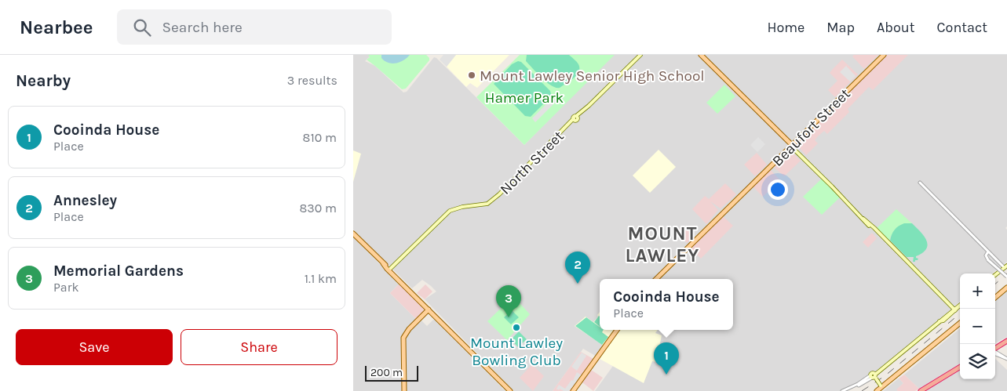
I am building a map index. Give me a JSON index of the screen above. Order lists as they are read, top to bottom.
{
  "streets": {
    "main road": ["Beaufort Street", "North Street"]
  },
  "districts": ["MOUNT LAWLEY"],
  "parks": ["Hamer Park"],
  "places": ["Mount Lawley Senior High School", "Mount Lawley Bowling Club"],
  "scale_bar": "200 m",
  "page": {
    "header": "Nearbee",
    "search": "Search here",
    "nav": [
      "Home",
      "Map",
      "About",
      "Contact"
    ],
    "heading": ["Nearby", "3 results"],
    "list": [
      {
        "mark": "1",
        "name": "Cooinda House",
        "note": "Place",
        "value": "810 m"
      },
      {
        "mark": "2",
        "name": "Annesley",
        "note": "Place",
        "value": "830 m"
      },
      {
        "mark": "3",
        "name": "Memorial Gardens",
        "note": "Park",
        "value": "1.1 km"
      }
    ],
    "pins": ["2", "3", "1"],
    "map_buttons": ["+", "−"],
    "popup": ["Cooinda House", "Place"],
    "buttons": ["Save", "Share"],
    "scale": "200 m"
  }
}
